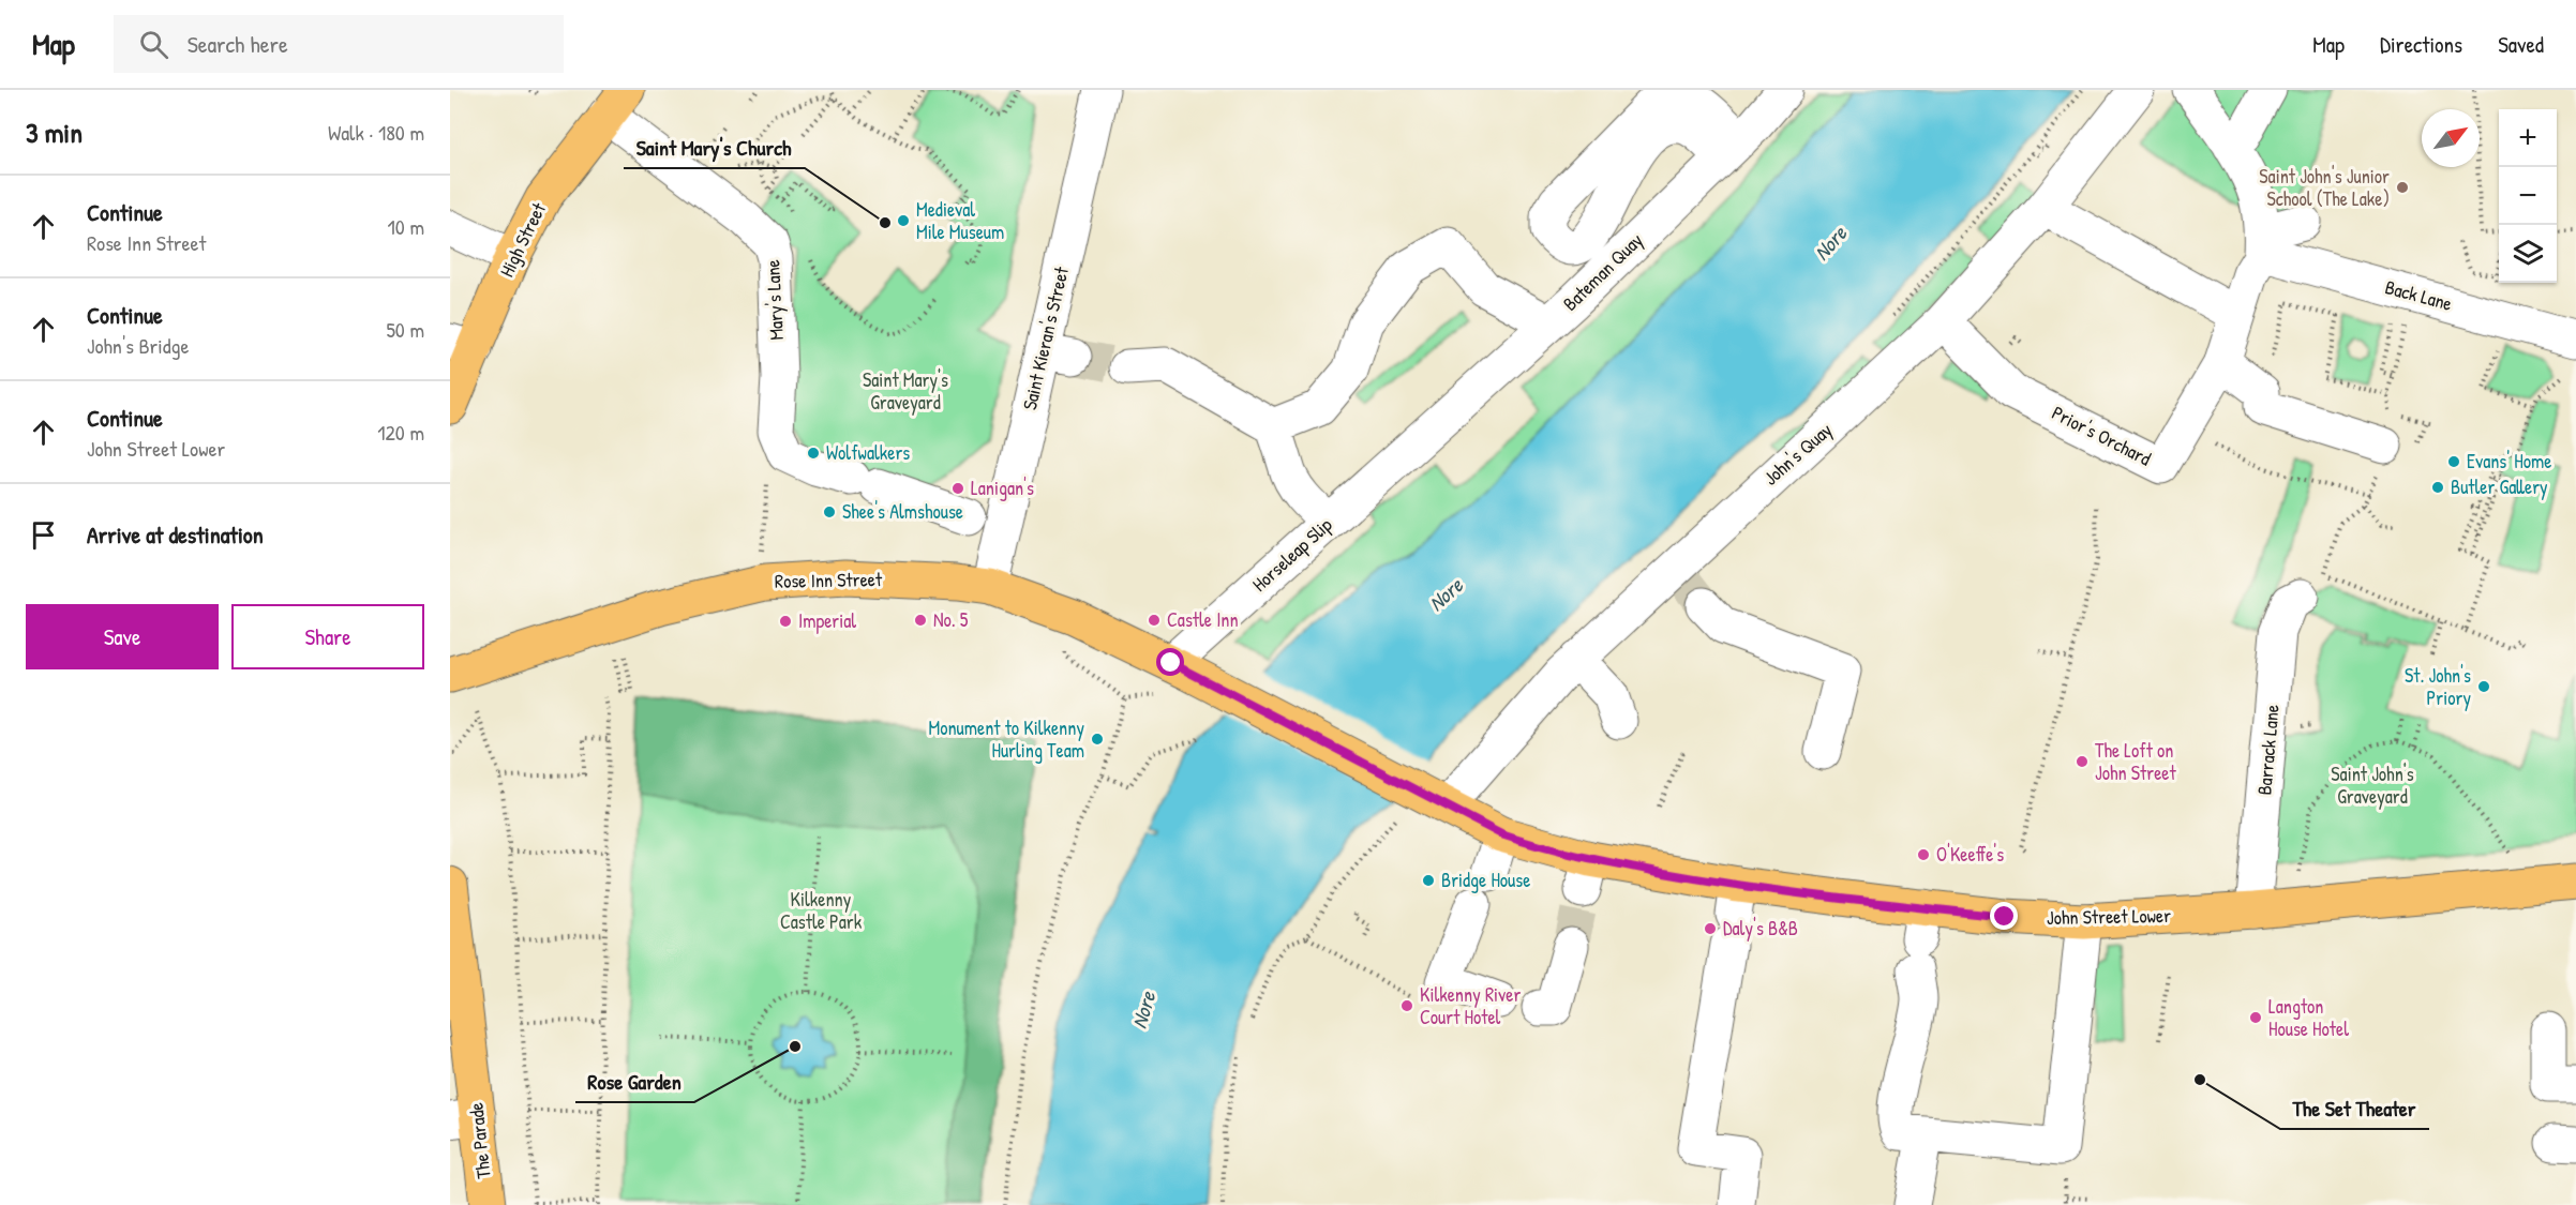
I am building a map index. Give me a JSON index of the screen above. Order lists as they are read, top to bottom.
{
  "streets": {
    "main road": [
      "High Street",
      "Rose Inn Street",
      "John Street Lower",
      "The Parade"
    ],
    "street": [
      "Bateman Quay",
      "Back Lane",
      "Mary's Lane",
      "Saint Kieran's Street",
      "Prior's Orchard",
      "John's Quay",
      "Horseleap Slip",
      "Barrack Lane"
    ]
  },
  "crossings": [
    ["High Street", "Mary's Lane"],
    ["Bateman Quay", "Horseleap Slip"],
    ["Back Lane", "Prior's Orchard"],
    ["Saint Kieran's Street", "Rose Inn Street"],
    ["Prior's Orchard", "John's Quay"],
    ["John's Quay", "Rose Inn Street"],
    ["John's Quay", "John Street Lower"],
    ["Horseleap Slip", "Rose Inn Street"],
    ["Rose Inn Street", "John Street Lower"],
    ["Barrack Lane", "John Street Lower"]
  ],
  "water": ["Nore"],
  "parks": ["Saint Mary's Graveyard", "Saint John's Graveyard", "Kilkenny Castle Park"],
  "places": [
    "Saint John's Junior School (The Lake)",
    "Medieval Mile Museum",
    "Saint Mary's Church",
    "Wolfwalkers",
    "Evans' Home",
    "Butler Gallery",
    "Lanigan's",
    "Shee's Almshouse",
    "No. 5",
    "Castle Inn",
    "Imperial",
    "St. John's Priory",
    "Monument to Kilkenny Hurling Team",
    "The Loft on John Street",
    "O'Keeffe's",
    "Bridge House",
    "Daly's B&B",
    "Kilkenny River Court Hotel",
    "Langton House Hotel",
    "Rose Garden",
    "The Set Theater"
  ],
  "north": "top right",
  "page": {
    "header": "Map",
    "search": "Search here",
    "nav": ["Map", "Directions", "Saved"],
    "heading": ["3 min", "Walk · 180 m"],
    "map_buttons": ["+", "−"],
    "list": [
      ["Continue", "Rose Inn Street", "10 m"],
      ["Continue", "John's Bridge", "50 m"],
      ["Continue", "John Street Lower", "120 m"],
      "Arrive at destination"
    ],
    "buttons": ["Save", "Share"]
  }
}
